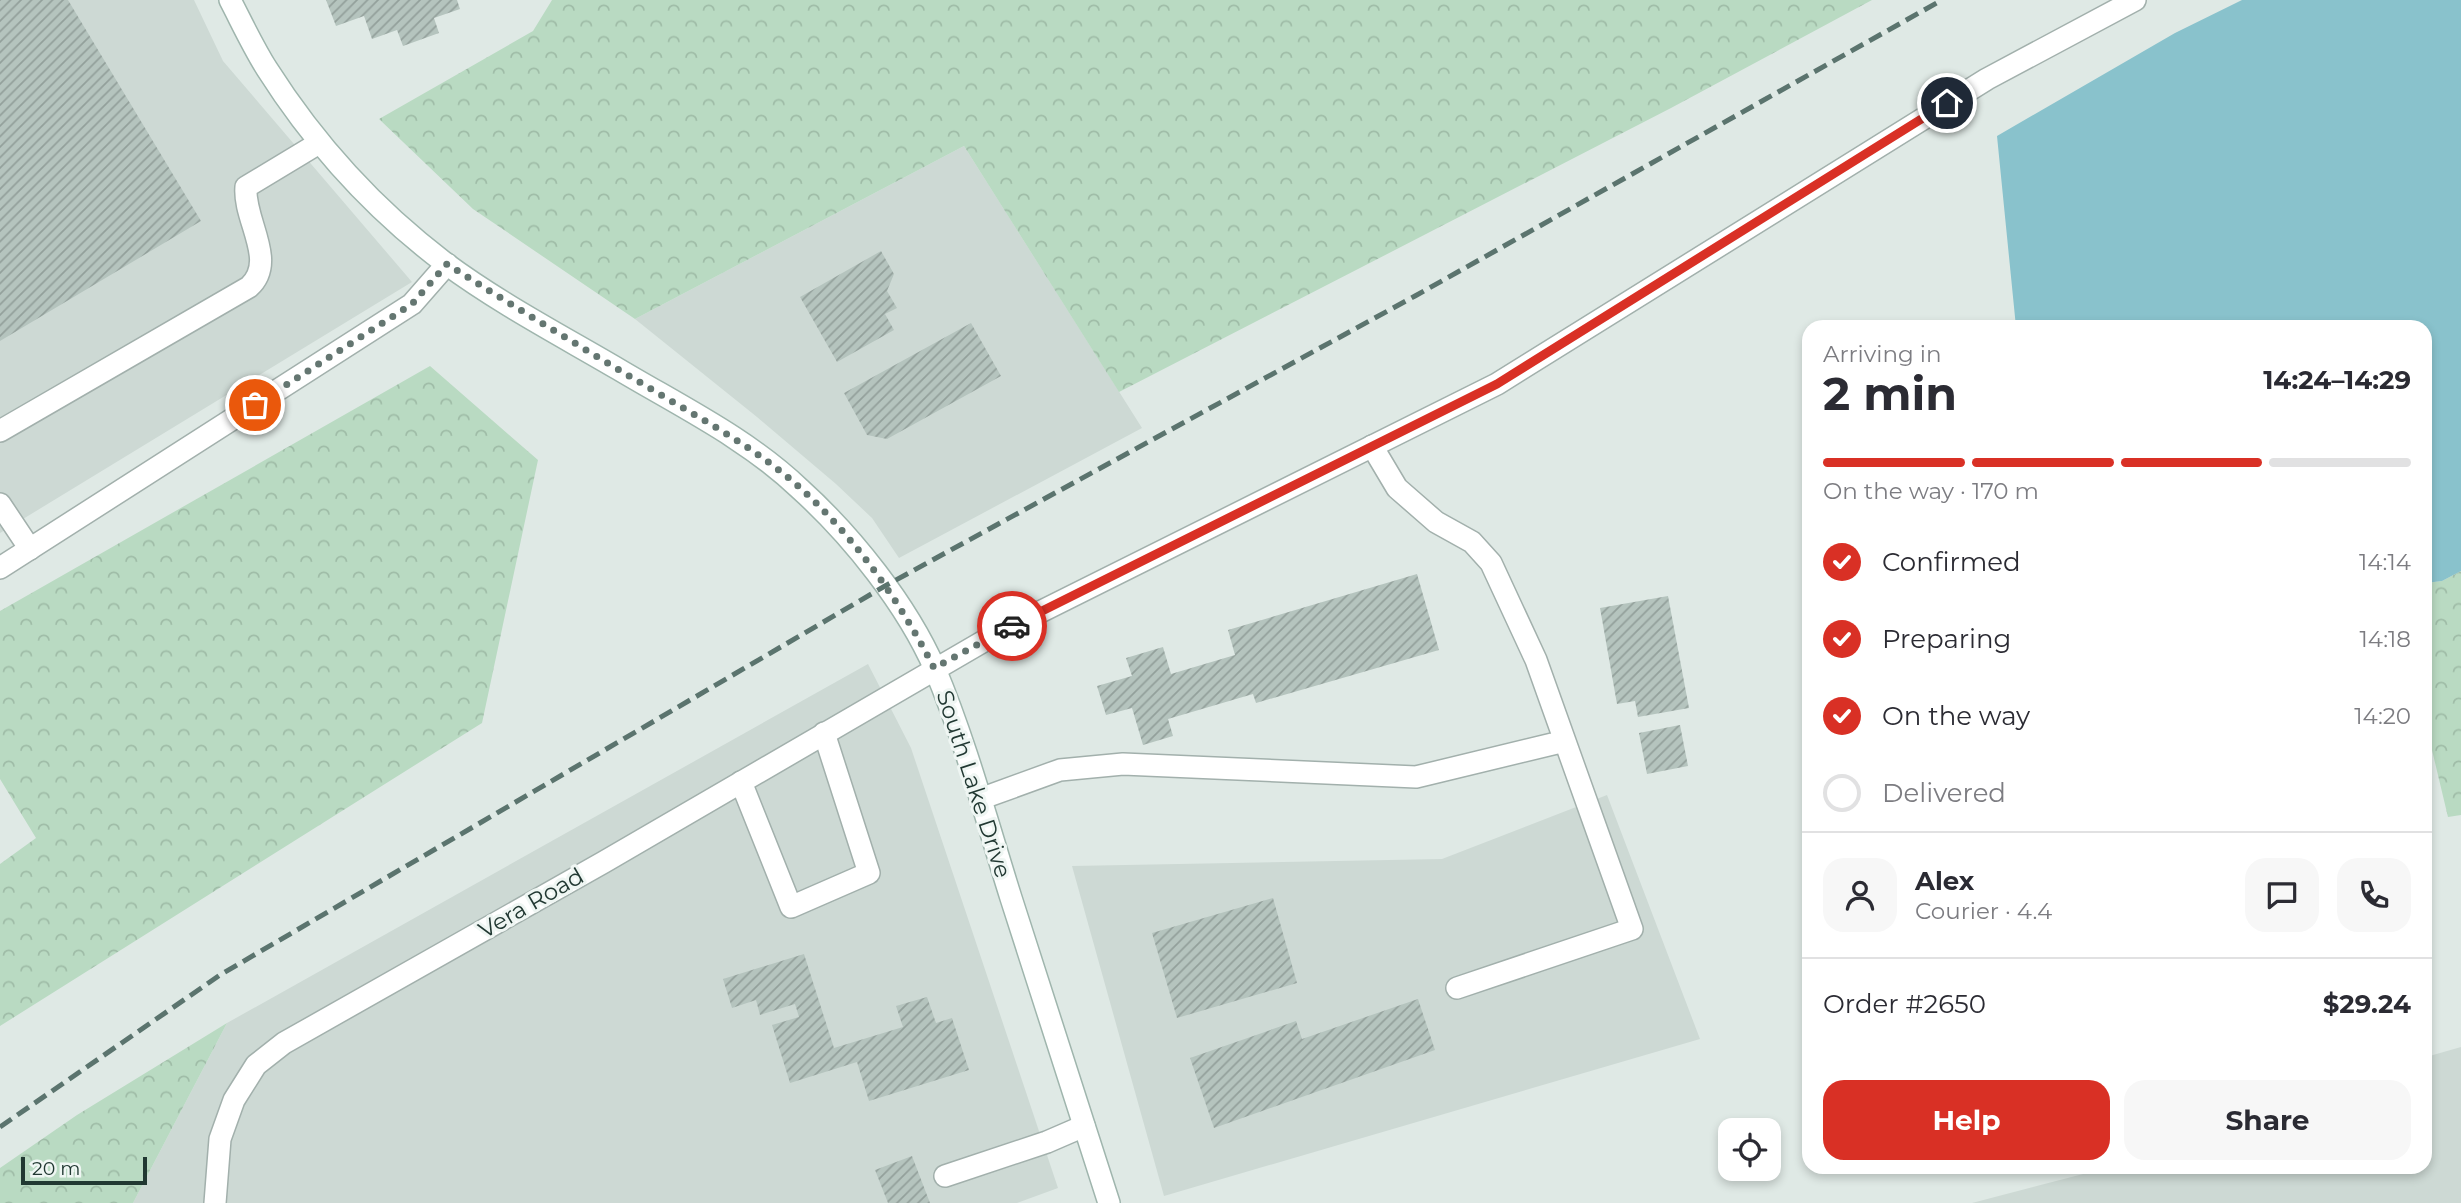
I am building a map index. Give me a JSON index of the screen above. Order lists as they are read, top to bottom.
{
  "streets": {
    "street": ["South Lake Drive", "Vera Road"]
  },
  "crossings": [
    ["South Lake Drive", "Vera Road"]
  ],
  "scale_bar": "20 m",
  "page": {
    "heading": ["2 min", "Arriving in", "14:24–14:29"],
    "panel": [
      "Alex",
      "Courier · 4.4",
      "Order #2650",
      "$29.24"
    ],
    "bar": "On the way · 170 m",
    "list": [
      ["Confirmed", "14:14"],
      ["Preparing", "14:18"],
      ["On the way", "14:20"],
      "Delivered"
    ],
    "buttons": ["Help", "Share"],
    "scale": "20 m"
  }
}
